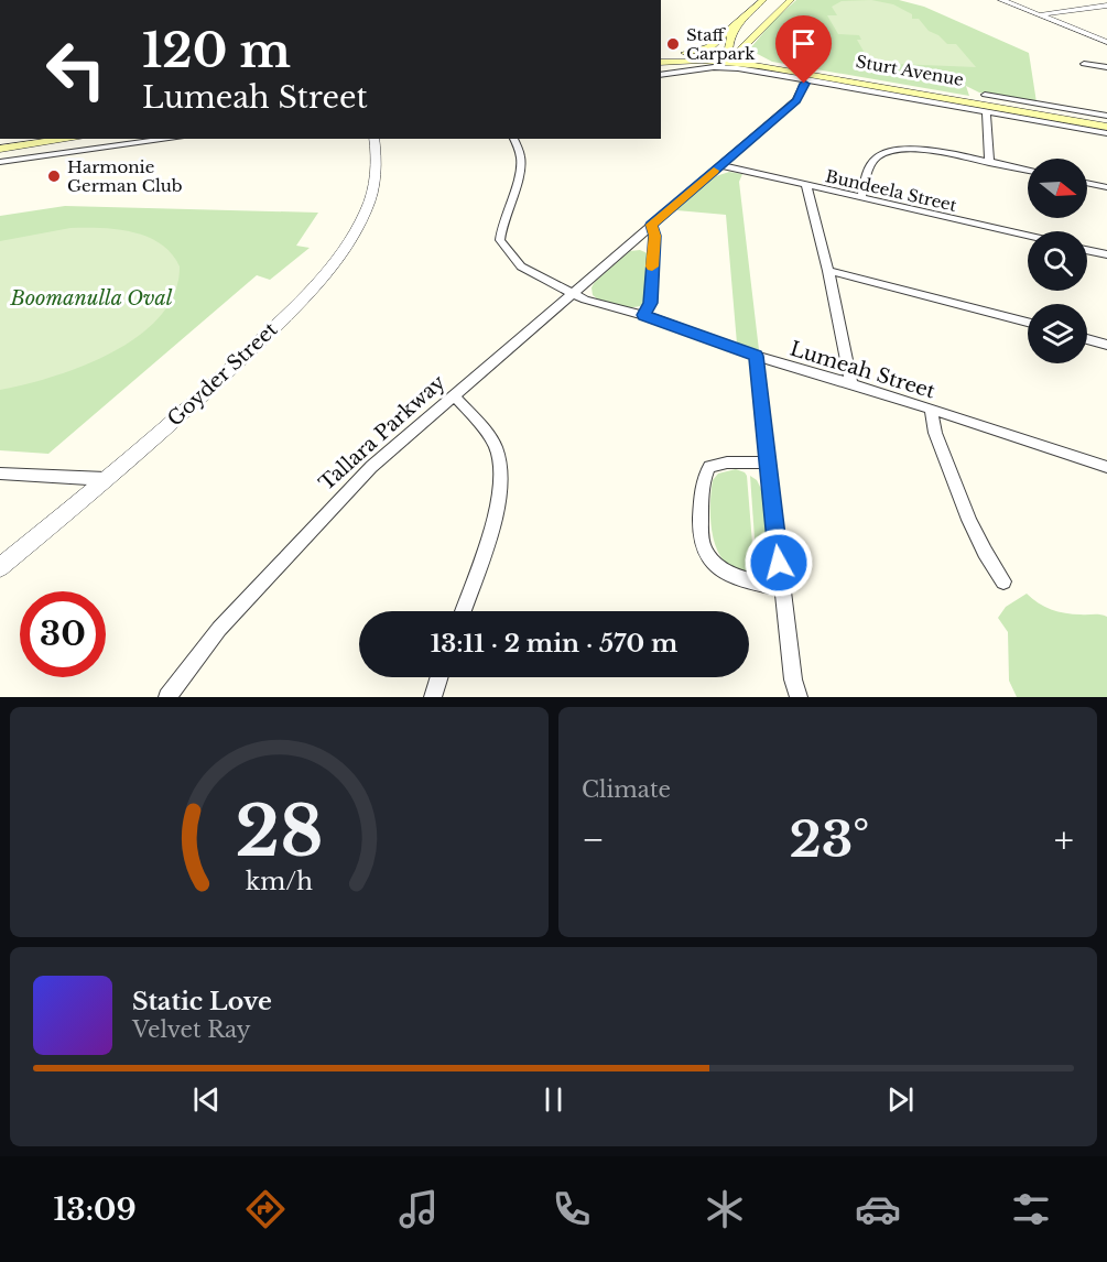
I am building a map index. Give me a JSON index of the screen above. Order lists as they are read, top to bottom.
{
  "streets": {
    "main road": ["Sturt Avenue"],
    "street": [
      "Bundeela Street",
      "Lumeah Street",
      "Goyder Street",
      "Tallara Parkway"
    ]
  },
  "crossings": [
    ["Sturt Avenue", "Tallara Parkway"],
    ["Bundeela Street", "Tallara Parkway"],
    ["Lumeah Street", "Tallara Parkway"]
  ],
  "parks": ["Boomanulla Oval"],
  "places": ["Staff Carpark", "Harmonie German Club"],
  "north": "right",
  "page": {
    "turn": ["120 m", "Lumeah Street"],
    "limit": "30",
    "trip": "13:11 · 2 min · 570 m",
    "tile": "Climate",
    "heat": ["−", "23°", "+"],
    "song": ["Static Love", "Velvet Ray"],
    "tabs": "13:09",
    "gauge": ["28", "km/h"]
  }
}
